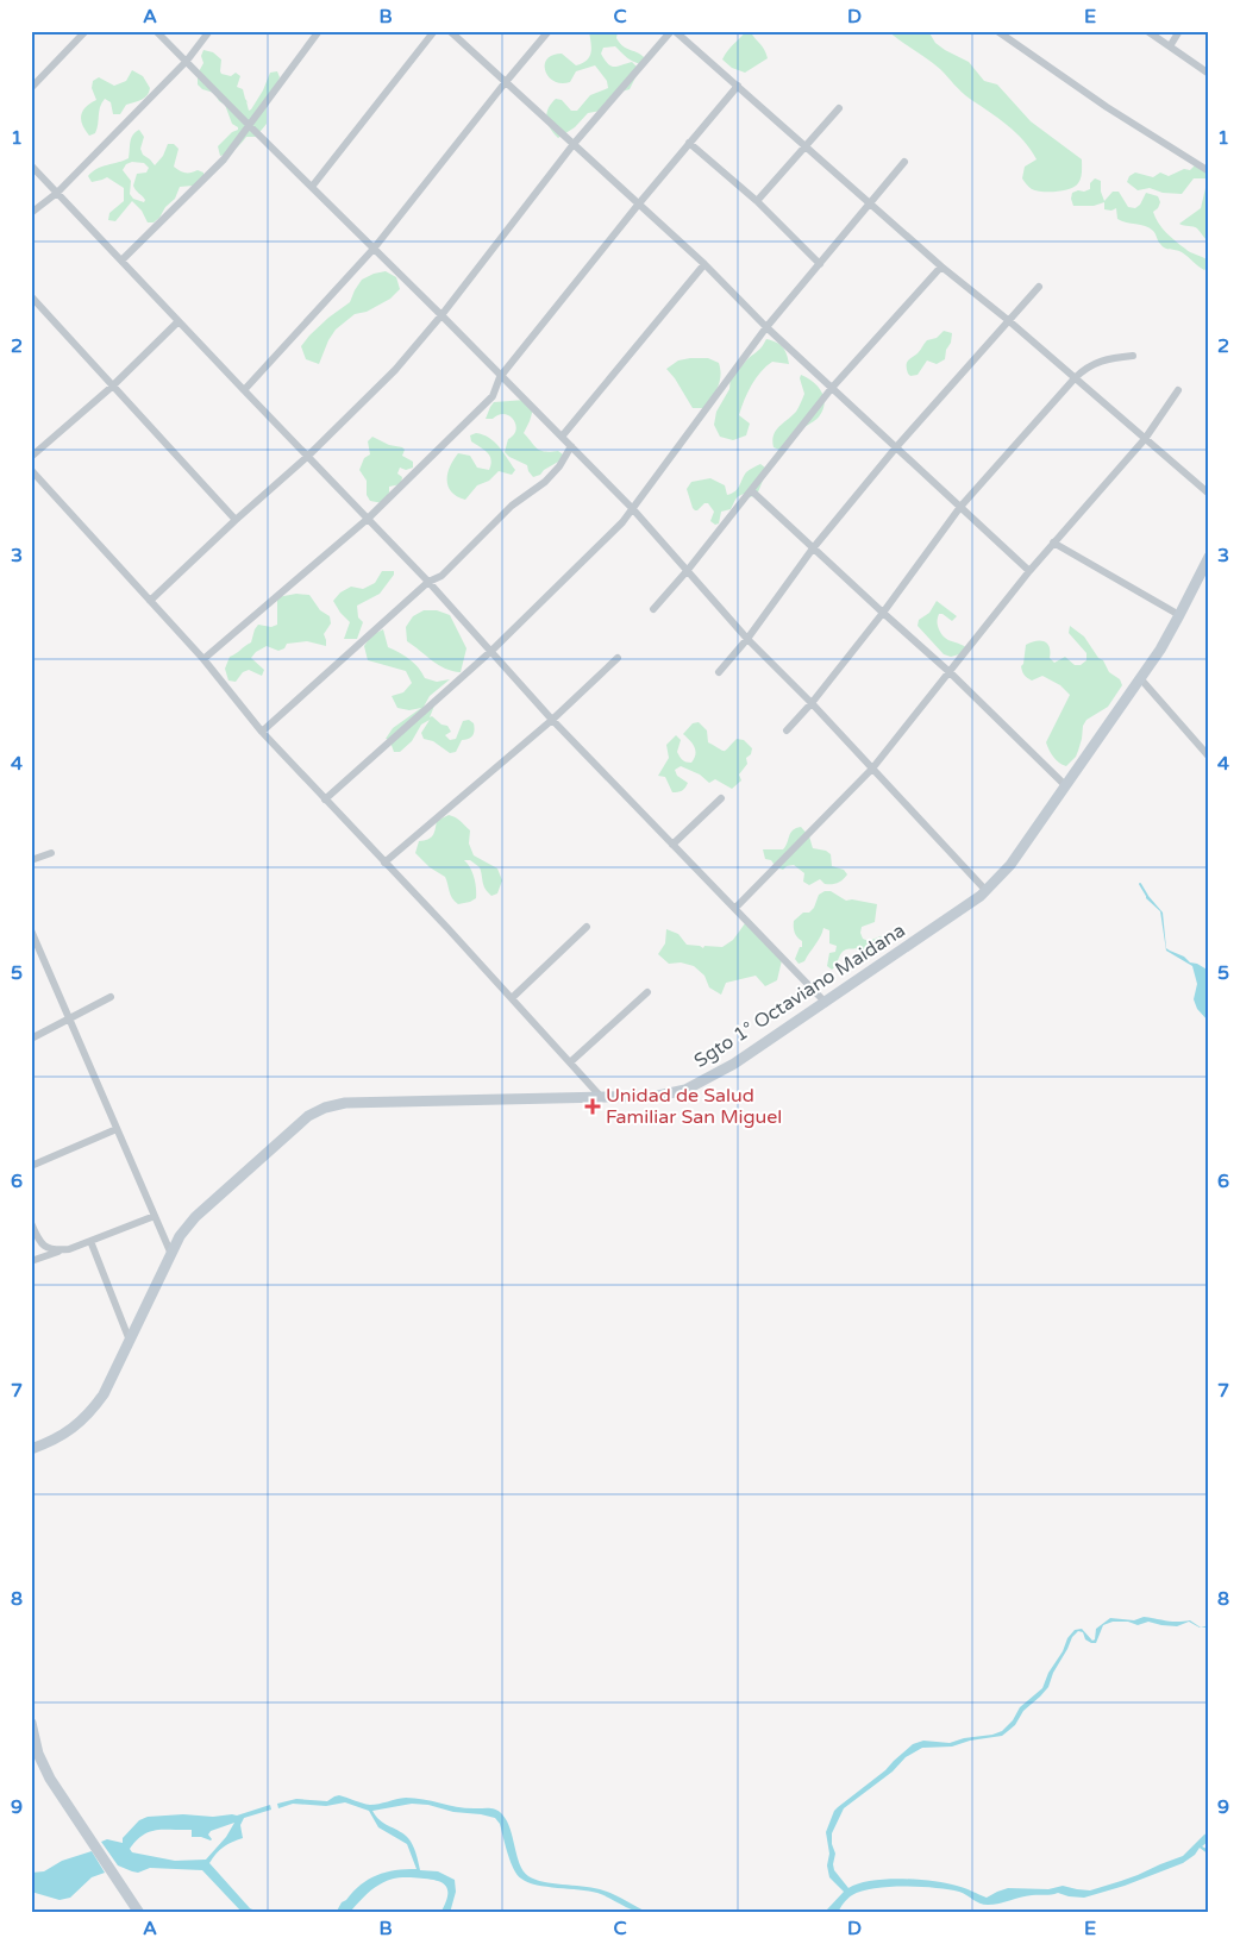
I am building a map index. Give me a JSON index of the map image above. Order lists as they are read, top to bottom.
{
  "streets": {
    "main road": ["Sgto 1° Octaviano Maidana"]
  },
  "places": {
    "health": ["Unidad de Salud Familiar San Miguel"]
  },
  "grid": {
    "columns": [
      "A",
      "B",
      "C",
      "D",
      "E"
    ],
    "rows": [
      "1",
      "2",
      "3",
      "4",
      "5",
      "6",
      "7",
      "8",
      "9"
    ]
  }
}
